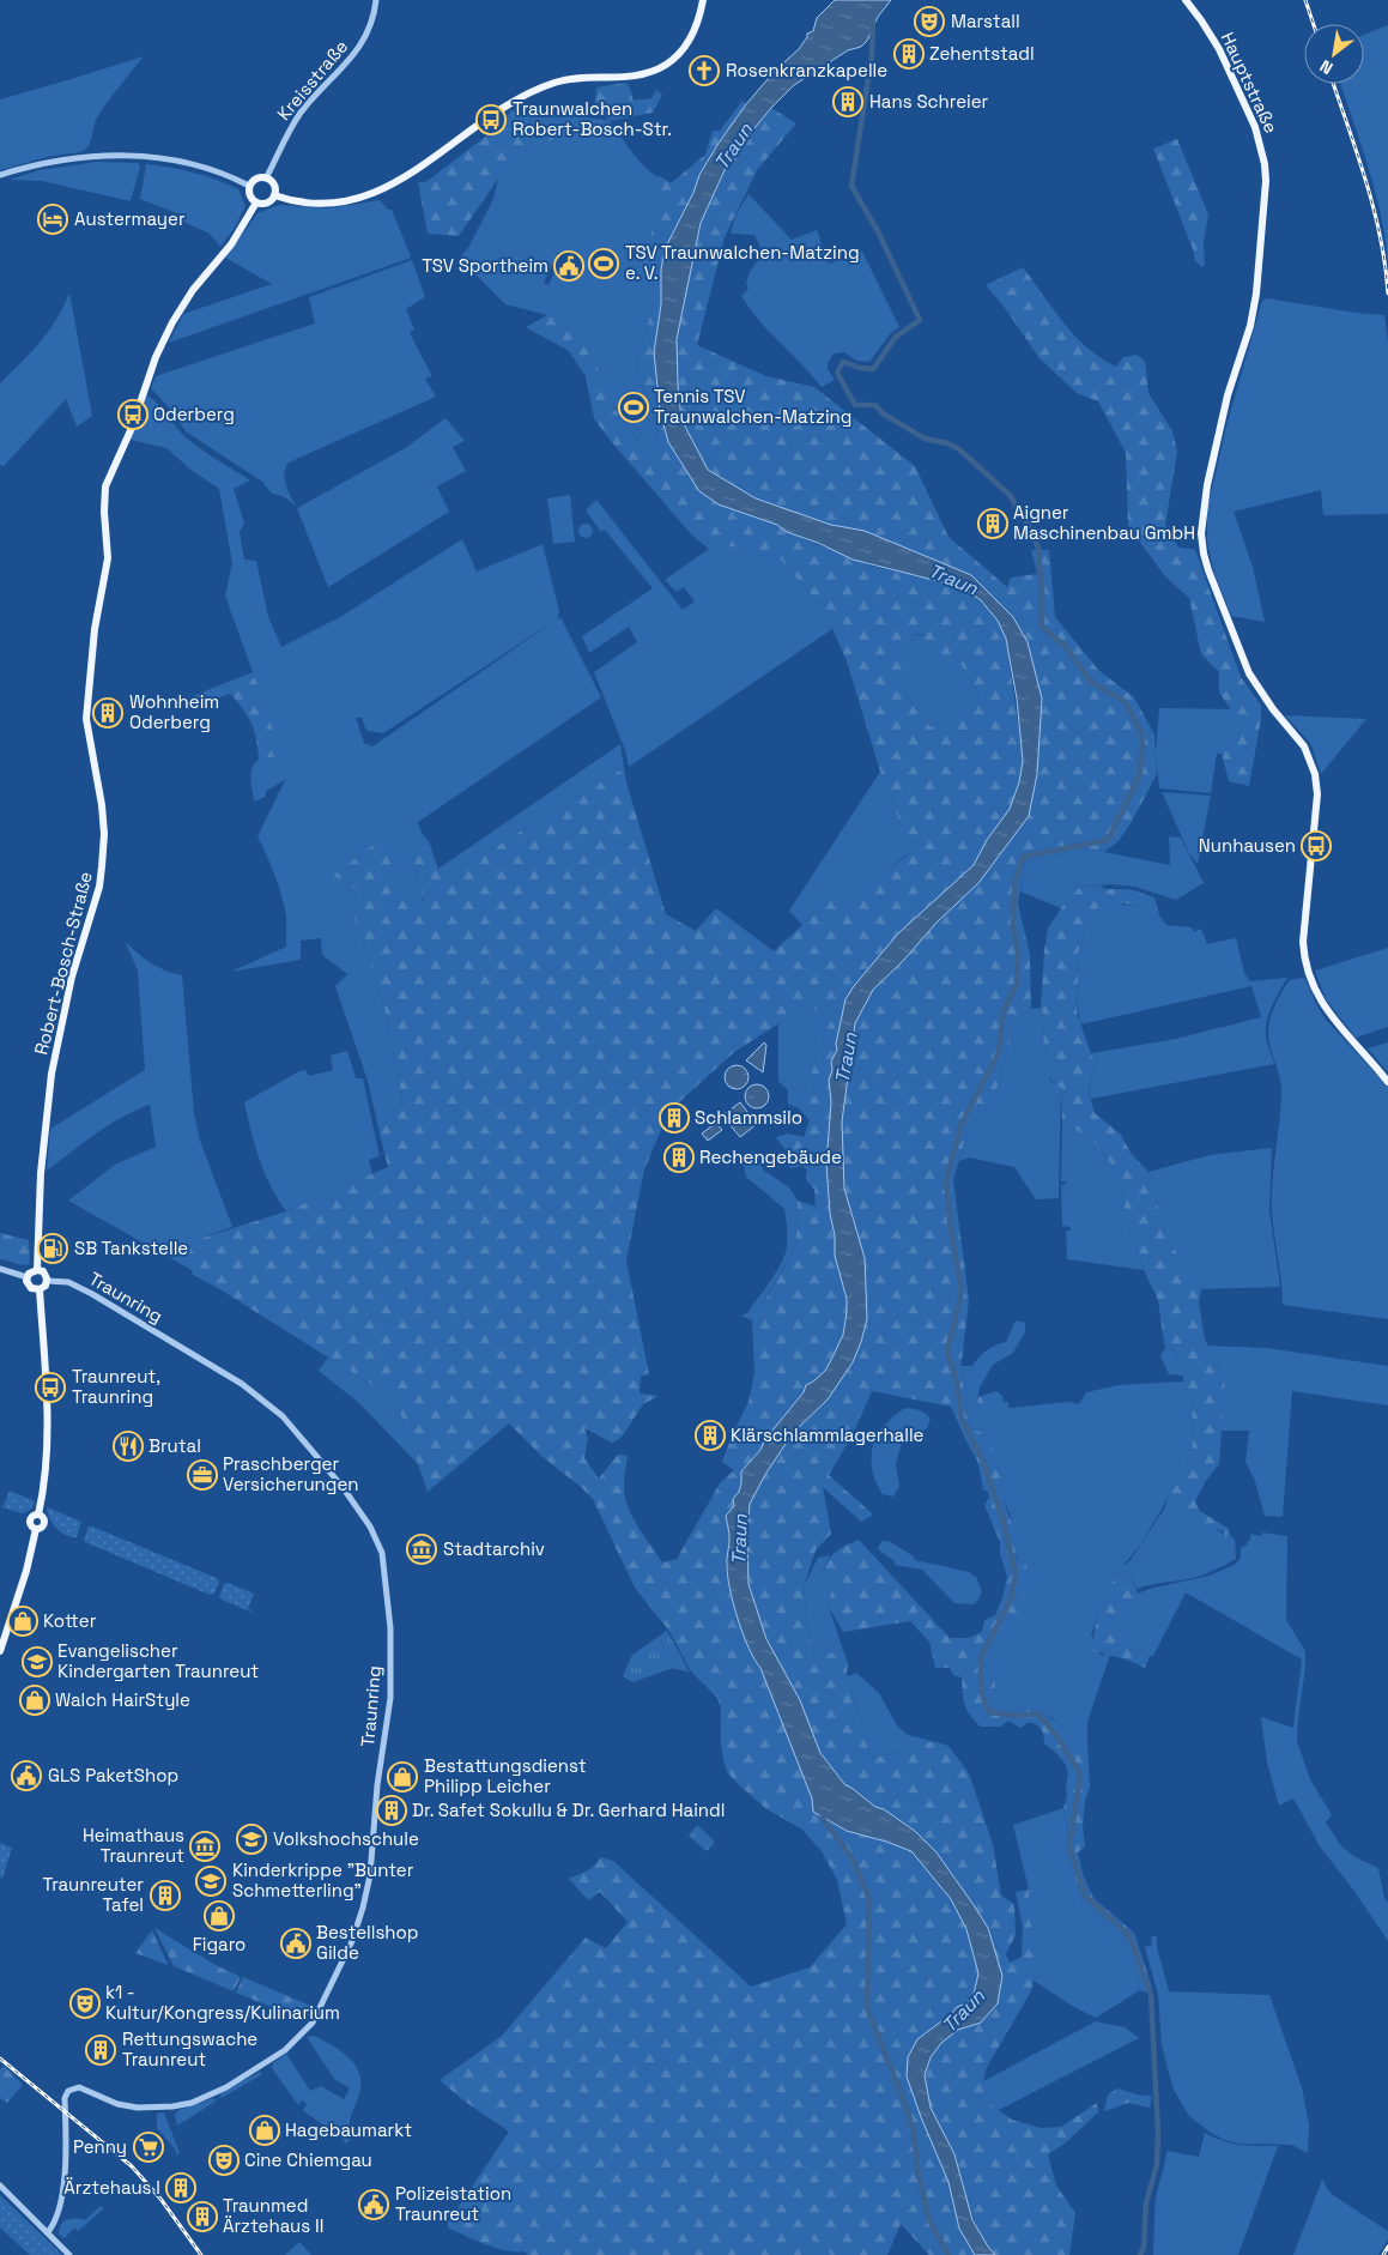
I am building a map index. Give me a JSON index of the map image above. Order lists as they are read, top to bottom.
{
  "streets": {
    "main road": ["Hauptstraße", "Robert-Bosch-Straße"],
    "street": ["Kreisstraße", "Traunring"]
  },
  "crossings": [
    ["Kreisstraße", "Robert-Bosch-Straße"],
    ["Robert-Bosch-Straße", "Traunring"]
  ],
  "water": ["Traun"],
  "places": {
    "theatre": ["Marstall", "k1 - Kultur/Kongress/Kulinarium", "Cine Chiemgau"],
    "building": [
      "Zehentstadl",
      "Hans Schreier",
      "Aigner Maschinenbau GmbH",
      "Wohnheim Oderberg",
      "Schlammsilo",
      "Rechengebäude",
      "Klärschlammlagerhalle",
      "Dr. Safet Sokullu & Dr. Gerhard Haindl",
      "Traunreuter Tafel",
      "Rettungswache Traunreut",
      "Ärztehaus I",
      "Traunmed Ärztehaus II"
    ],
    "church": ["Rosenkranzkapelle"],
    "bus stop": [
      "Traunwalchen Robert-Bosch-Str.",
      "Oderberg",
      "Nunhausen",
      "Traunreut, Traunring"
    ],
    "hotel": ["Austermayer"],
    "sports": ["TSV Traunwalchen-Matzing e. V.", "Tennis TSV Traunwalchen-Matzing"],
    "public building": [
      "TSV Sportheim",
      "GLS PaketShop",
      "Bestellshop Gilde",
      "Polizeistation Traunreut"
    ],
    "fuel station": ["SB Tankstelle"],
    "restaurant": ["Brutal"],
    "office": ["Praschberger Versicherungen"],
    "museum": ["Stadtarchiv", "Heimathaus Traunreut"],
    "shop": [
      "Kotter",
      "Walch HairStyle",
      "Bestattungsdienst Philipp Leicher",
      "Figaro",
      "Hagebaumarkt"
    ],
    "school or university": ["Evangelischer Kindergarten Traunreut", "Volkshochschule", "Kinderkrippe \"Bunter Schmetterling\""],
    "supermarket": ["Penny"]
  },
  "north": "bottom left"
}
